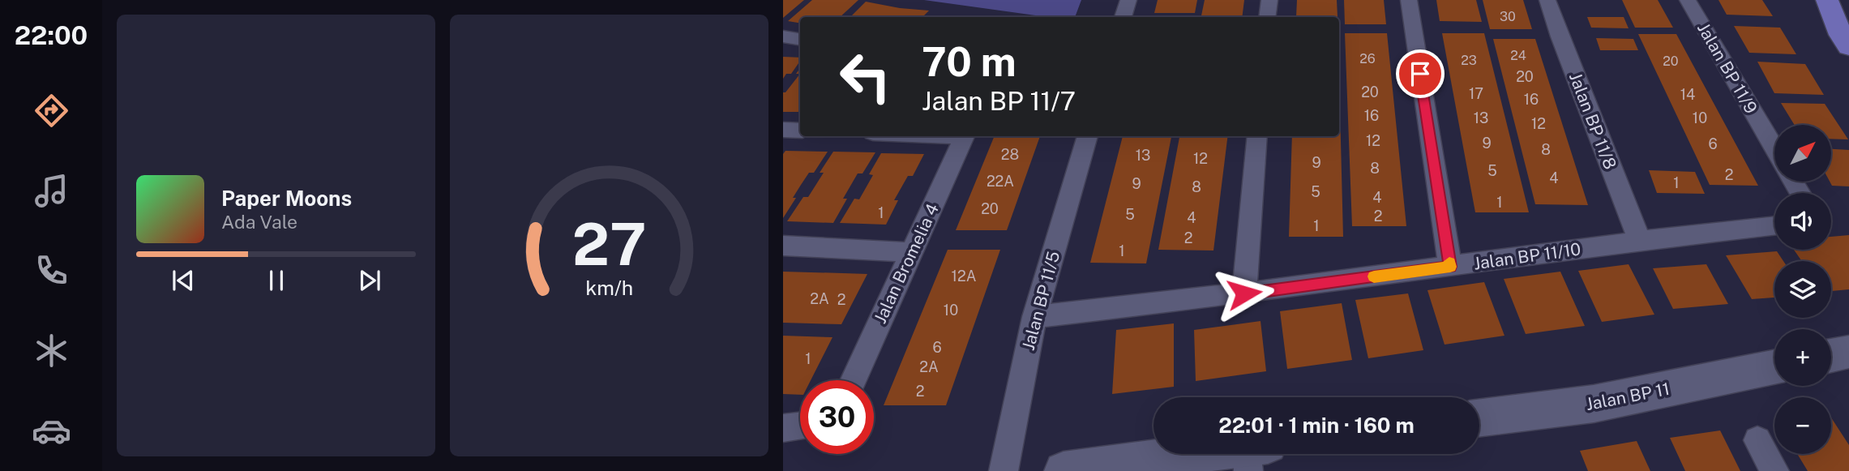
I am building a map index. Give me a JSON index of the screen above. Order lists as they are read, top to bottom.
{
  "streets": {
    "street": [
      "Jalan BP 11/9",
      "Jalan BP 11/8",
      "Jalan BP 11/10",
      "Jalan Bromelia 4",
      "Jalan BP 11/5",
      "Jalan BP 11"
    ]
  },
  "crossings": [
    ["Jalan BP 11/8", "Jalan BP 11/10"],
    ["Jalan BP 11/10", "Jalan BP 11/5"]
  ],
  "house_numbers": [
    "30",
    "24",
    "26",
    "23",
    "20",
    "20",
    "20",
    "17",
    "14",
    "16",
    "16",
    "13",
    "10",
    "12",
    "12",
    "9",
    "6",
    "8",
    "28",
    "13",
    "12",
    "9",
    "8",
    "5",
    "2",
    "4",
    "22A",
    "1",
    "9",
    "8",
    "5",
    "4",
    "1",
    "20",
    "1",
    "5",
    "2",
    "4",
    "1",
    "2",
    "1",
    "12A",
    "2A",
    "2",
    "10",
    "6",
    "1",
    "2A",
    "2"
  ],
  "north": "top right",
  "page": {
    "tabs": "22:00",
    "turn": ["70 m", "Jalan BP 11/7"],
    "map_buttons": ["+", "−"],
    "song": ["Paper Moons", "Ada Vale"],
    "limit": "30",
    "trip": "22:01 · 1 min · 160 m",
    "gauge": ["27", "km/h"]
  }
}
